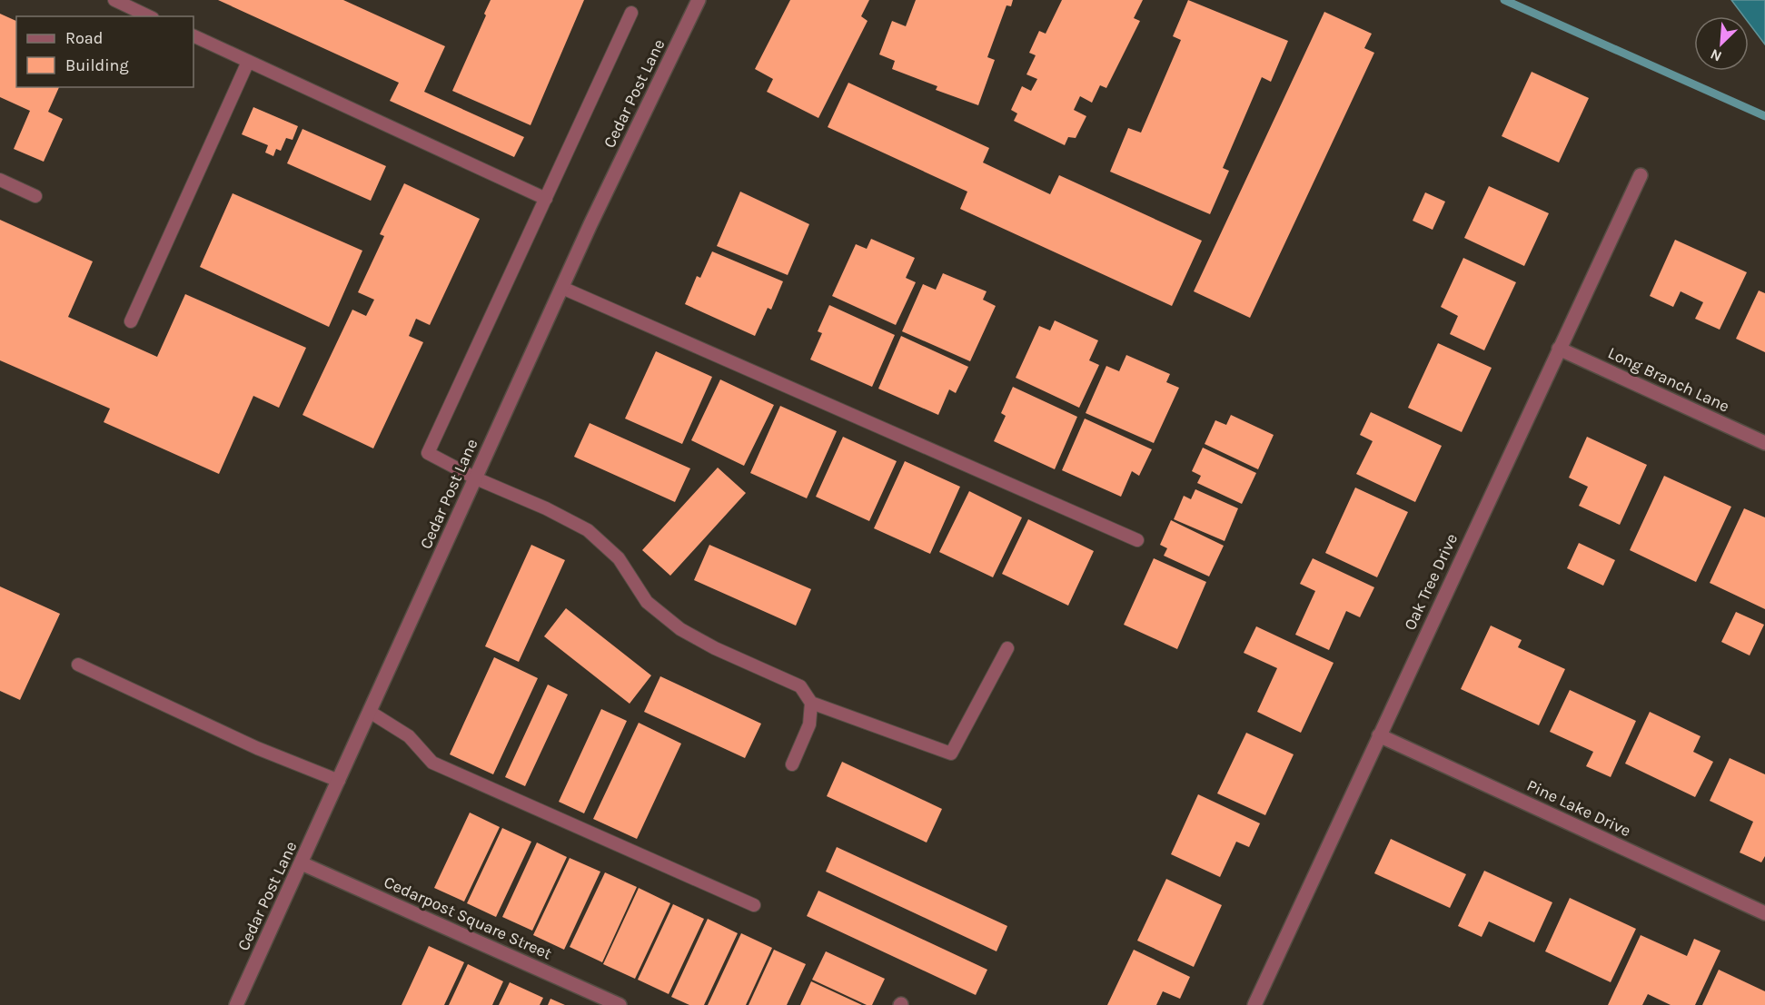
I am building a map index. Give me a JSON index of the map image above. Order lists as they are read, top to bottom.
{
  "streets": {
    "street": [
      "Cedar Post Lane",
      "Long Branch Lane",
      "Oak Tree Drive",
      "Pine Lake Drive",
      "Cedarpost Square Street"
    ]
  },
  "crossings": [
    ["Cedar Post Lane", "Cedarpost Square Street"],
    ["Long Branch Lane", "Oak Tree Drive"],
    ["Oak Tree Drive", "Pine Lake Drive"]
  ],
  "legend": ["Road", "Building"],
  "north": "bottom left"
}
